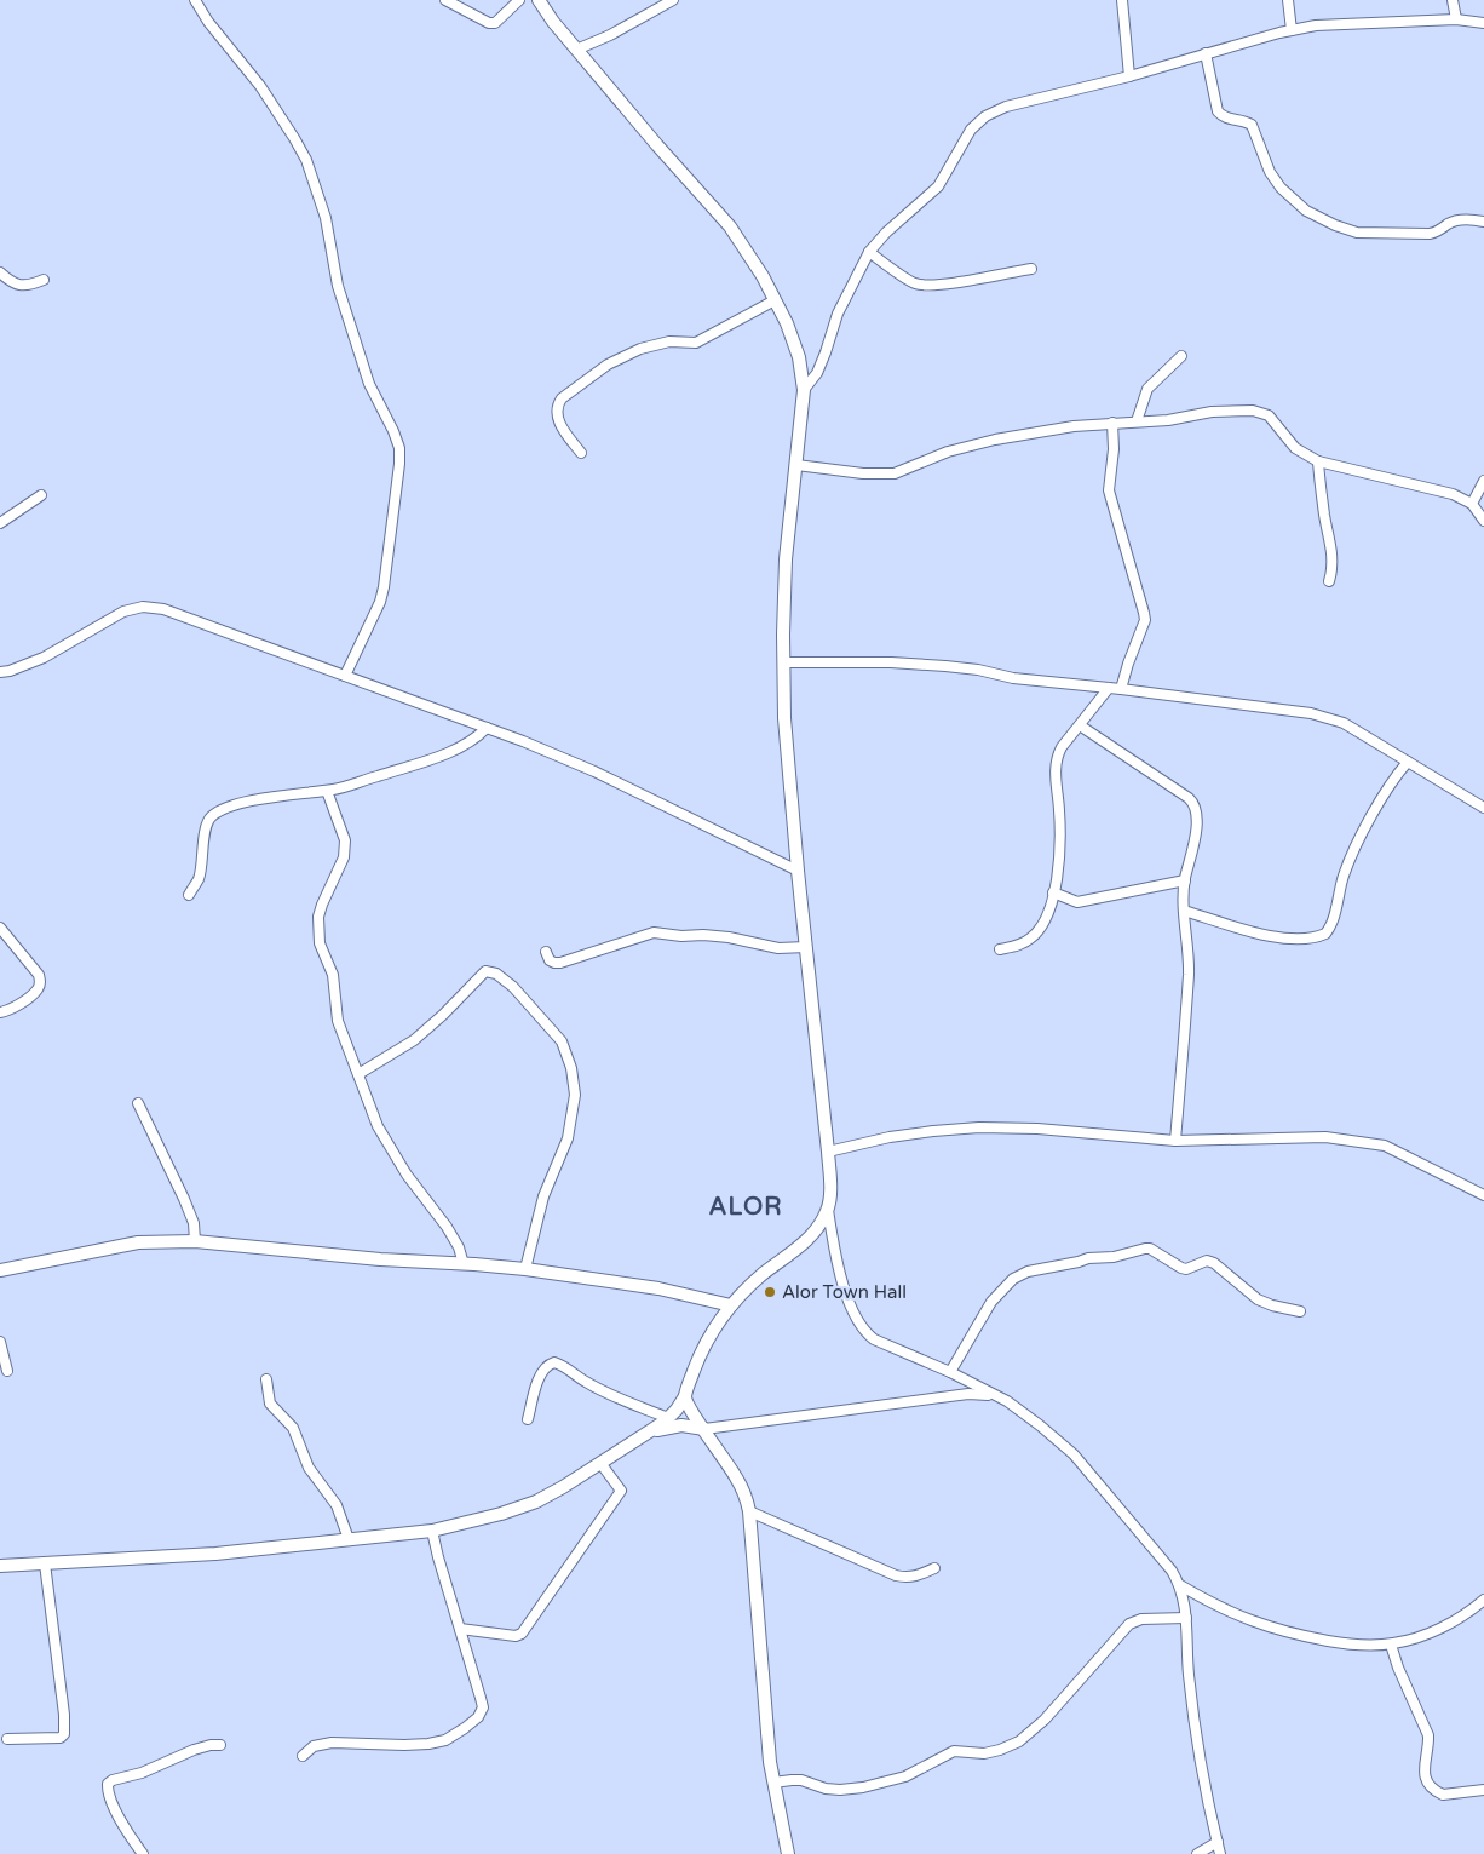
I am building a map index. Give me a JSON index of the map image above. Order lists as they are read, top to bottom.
{
  "districts": ["ALOR"],
  "places": ["Alor Town Hall"]
}
